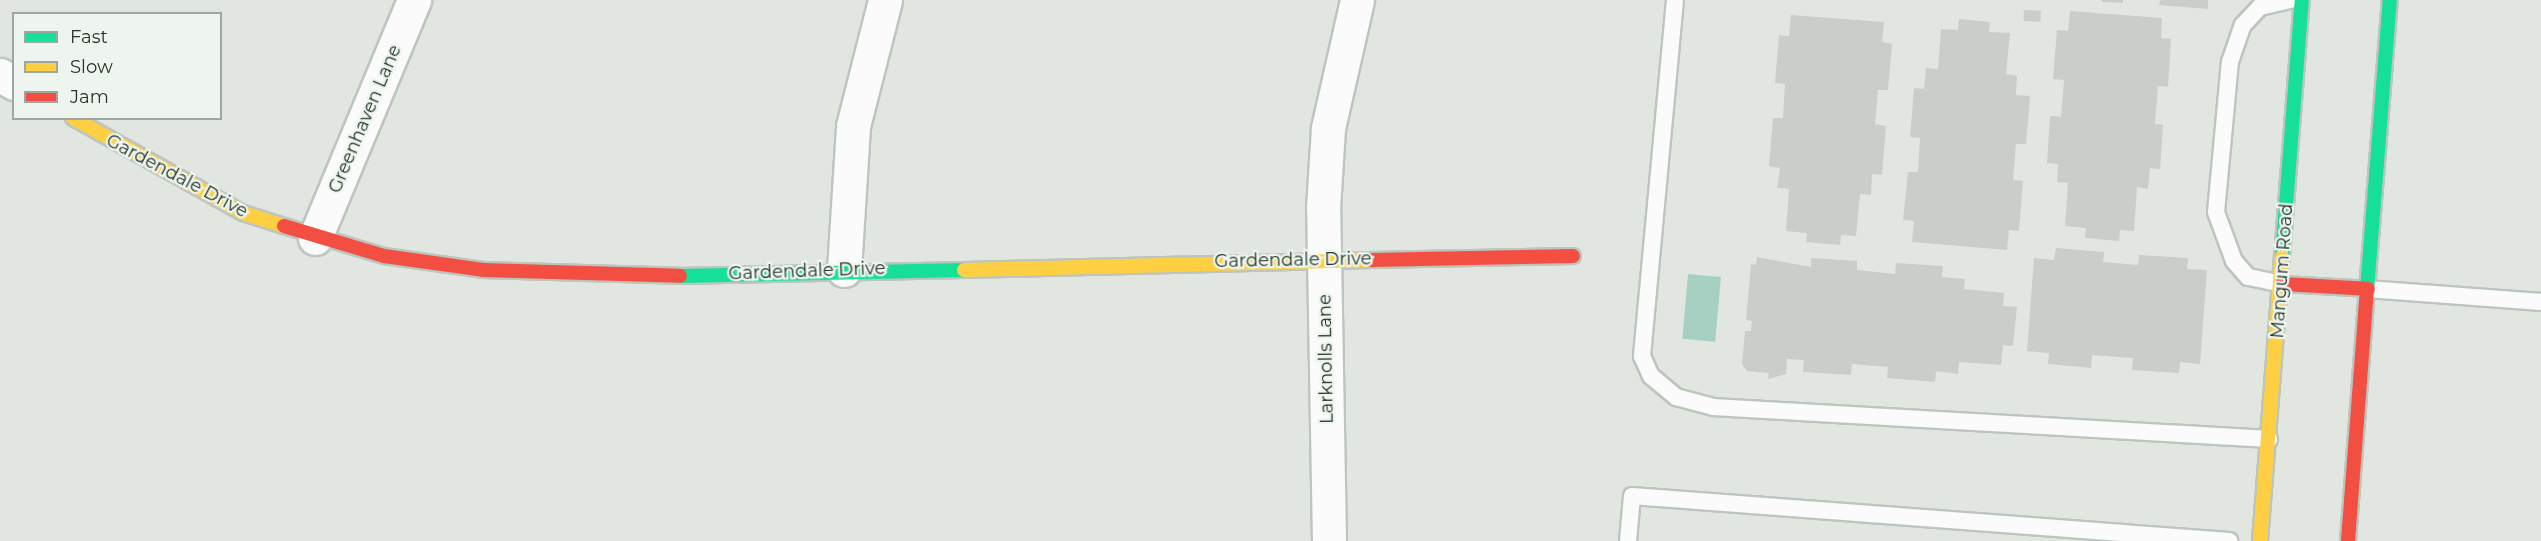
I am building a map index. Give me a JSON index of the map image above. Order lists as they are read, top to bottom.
{
  "streets": {
    "street": [
      "Greenhaven Lane",
      "Gardendale Drive",
      "Mangum Road",
      "Larknolls Lane"
    ]
  },
  "crossings": [
    ["Greenhaven Lane", "Gardendale Drive"],
    ["Gardendale Drive", "Larknolls Lane"]
  ],
  "legend": ["Fast", "Slow", "Jam"]
}
